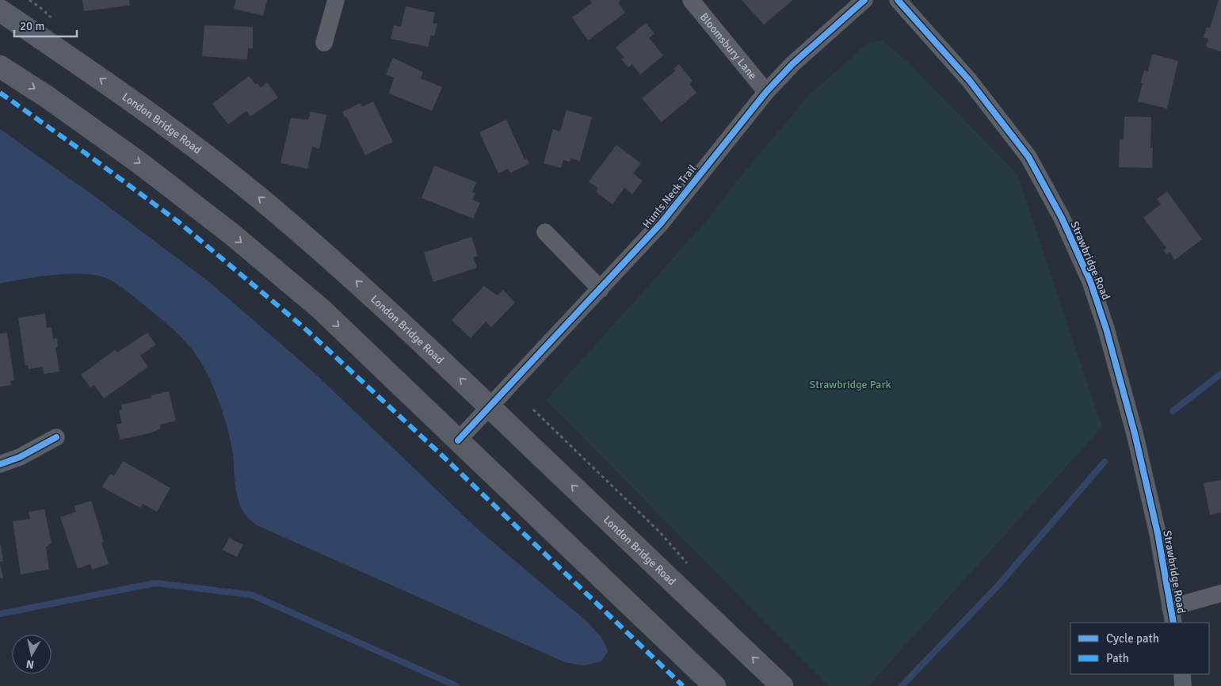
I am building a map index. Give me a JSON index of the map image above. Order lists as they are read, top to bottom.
{
  "streets": {
    "main road": ["London Bridge Road"],
    "street": ["Bloomsbury Lane", "Hunts Neck Trail", "Strawbridge Road"]
  },
  "crossings": [
    ["Bloomsbury Lane", "Hunts Neck Trail"],
    ["London Bridge Road", "Hunts Neck Trail"]
  ],
  "parks": ["Strawbridge Park"],
  "legend": ["Cycle path", "Path"],
  "scale_bar": "20 m",
  "north": "bottom"
}
